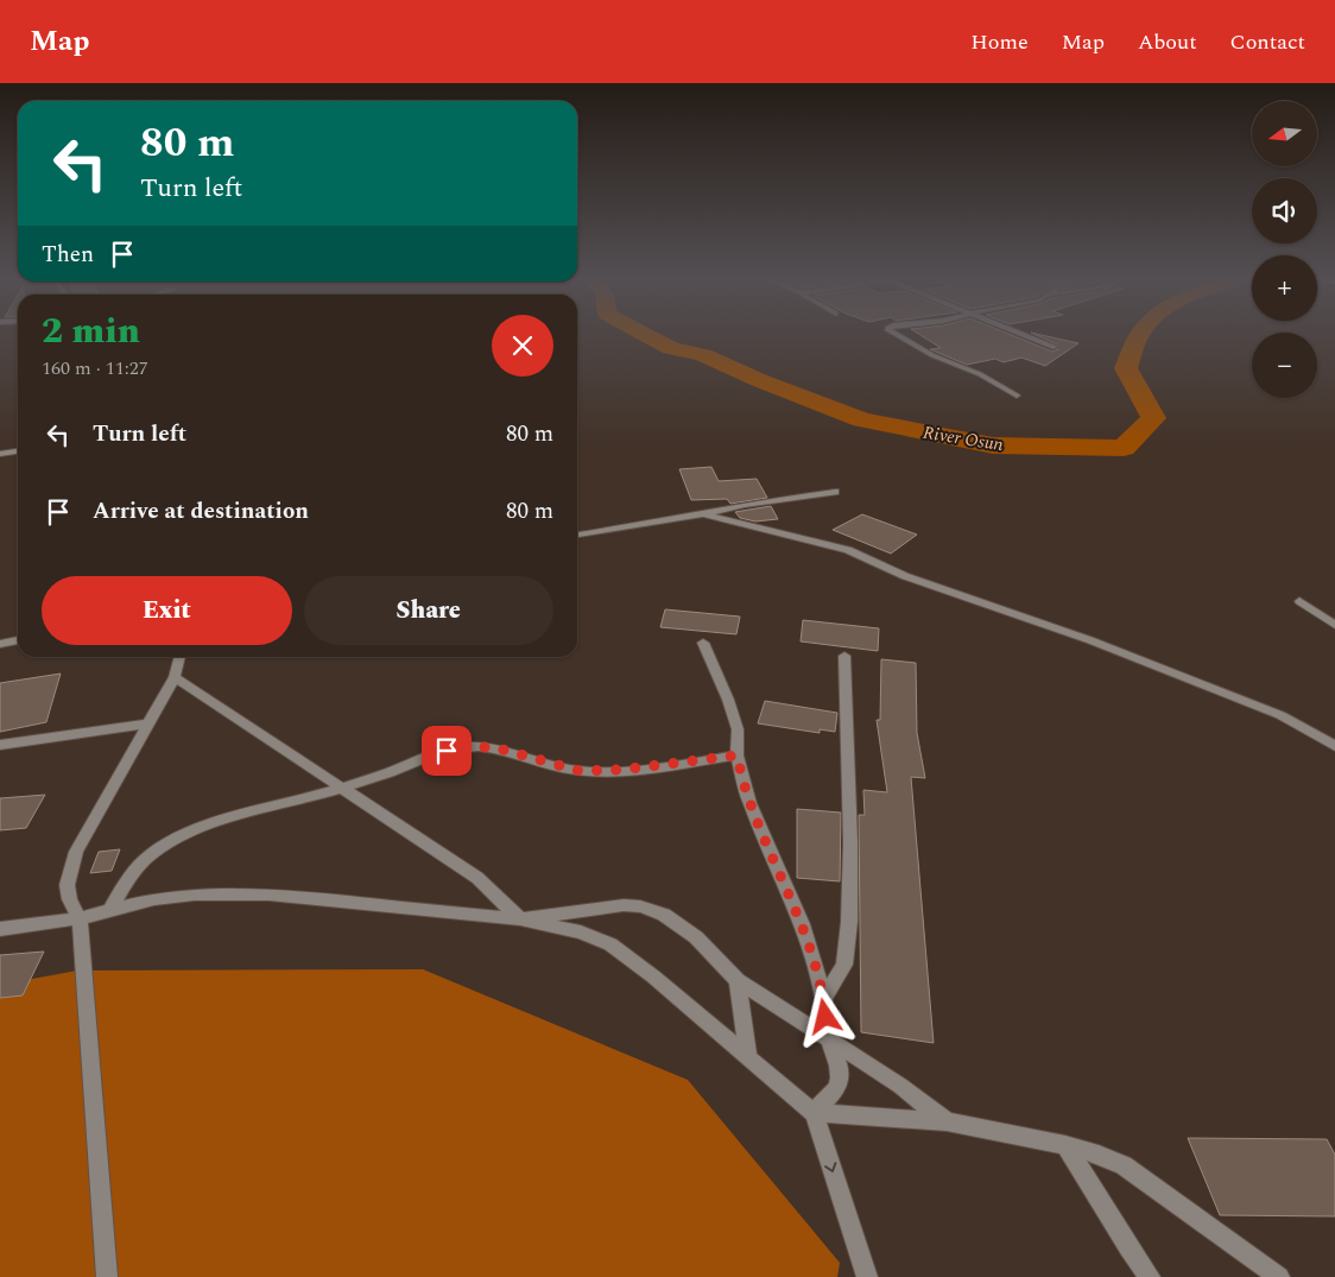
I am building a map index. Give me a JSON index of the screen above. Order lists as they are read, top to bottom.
{
  "water": ["River Osun"],
  "north": "left",
  "page": {
    "header": "Map",
    "nav": [
      "Home",
      "Map",
      "About",
      "Contact"
    ],
    "map_buttons": ["+", "−"],
    "turn": ["80 m", "Turn left"],
    "then": "Then",
    "heading": ["2 min", "160 m · 11:27"],
    "list": [
      {
        "name": "Turn left",
        "value": "80 m"
      },
      {
        "name": "Arrive at destination",
        "value": "80 m"
      }
    ],
    "buttons": ["Exit", "Share"]
  }
}
